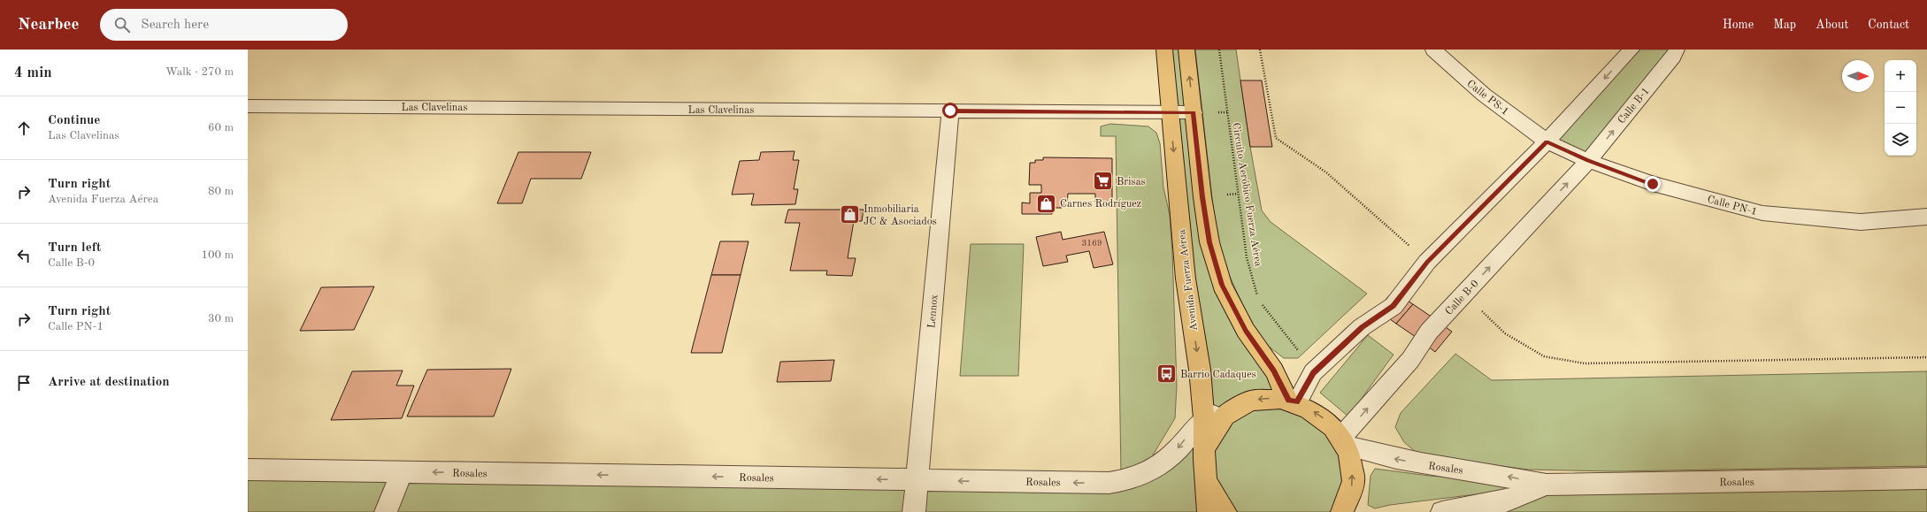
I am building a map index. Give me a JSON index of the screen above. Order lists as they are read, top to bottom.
{
  "streets": {
    "main road": ["Avenida Fuerza Aérea"],
    "street": [
      "Calle PS-1",
      "Calle B-1",
      "Las Clavelinas",
      "Calle PN-1",
      "Calle B-0",
      "Lennox",
      "Rosales"
    ],
    "path": ["Circuito Aeróbico Fuerza Aérea"]
  },
  "crossings": [
    ["Calle PS-1", "Calle PN-1"],
    ["Calle B-1", "Calle PN-1"],
    ["Calle B-1", "Calle B-0"],
    ["Las Clavelinas", "Avenida Fuerza Aérea"],
    ["Las Clavelinas", "Lennox"],
    ["Calle PN-1", "Calle B-0"],
    ["Avenida Fuerza Aérea", "Rosales"],
    ["Calle B-0", "Rosales"],
    ["Lennox", "Rosales"]
  ],
  "one_way": ["Rosales"],
  "places": {
    "supermarket": ["Brisas"],
    "shop": ["Carnes Rodríguez", "Inmobiliaria JC & Asociados"],
    "bus stop": ["Barrio Cadaques"]
  },
  "house_numbers": ["3169"],
  "north": "right",
  "page": {
    "header": "Nearbee",
    "search": "Search here",
    "nav": [
      "Home",
      "Map",
      "About",
      "Contact"
    ],
    "heading": ["4 min", "Walk · 270 m"],
    "map_buttons": ["+", "−"],
    "list": [
      ["Continue", "Las Clavelinas", "60 m"],
      ["Turn right", "Avenida Fuerza Aérea", "80 m"],
      ["Turn left", "Calle B-0", "100 m"],
      ["Turn right", "Calle PN-1", "30 m"],
      "Arrive at destination"
    ]
  }
}
